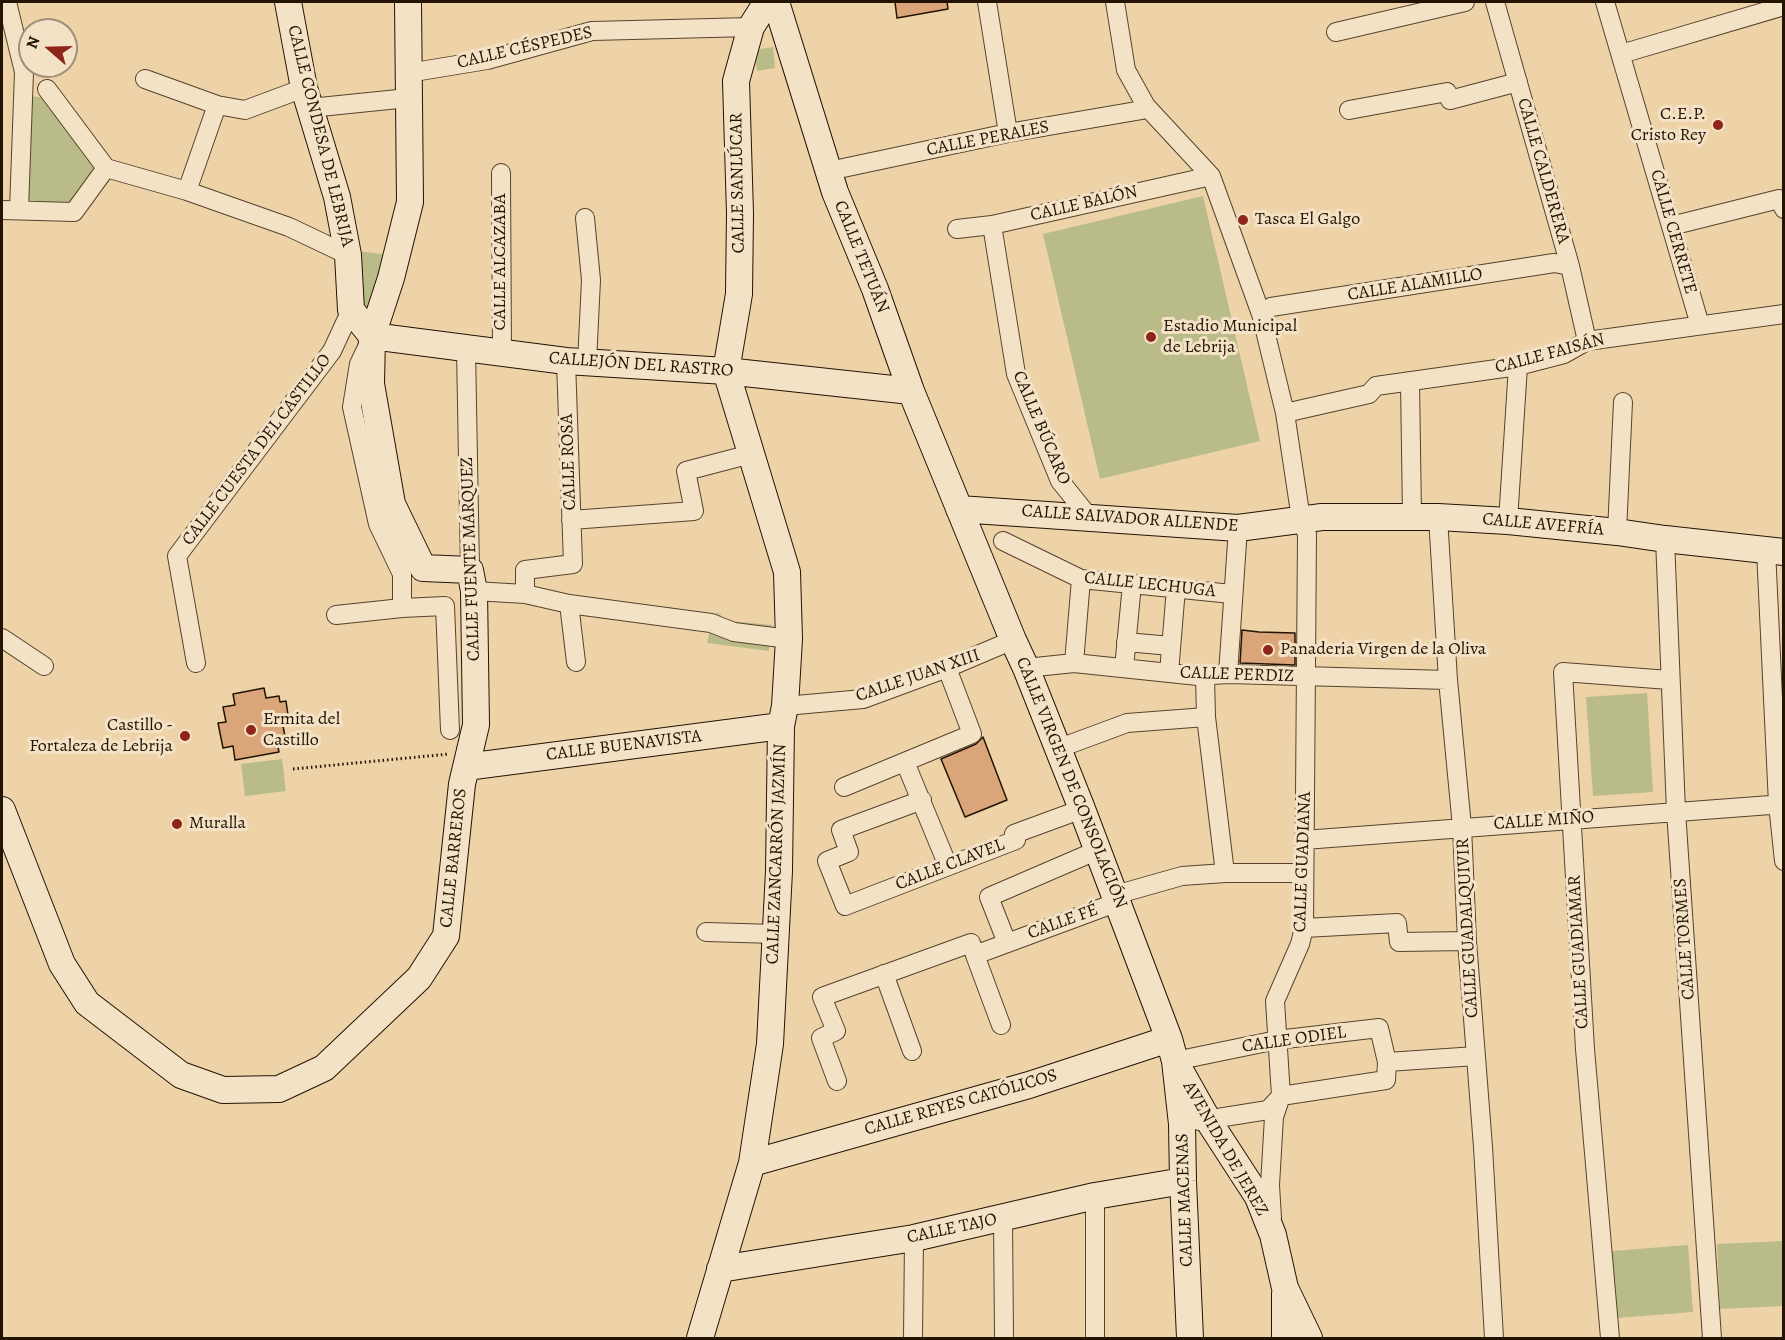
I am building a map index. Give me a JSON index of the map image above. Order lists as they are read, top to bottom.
{
  "streets": {
    "street": [
      "CALLE CÉSPEDES",
      "CALLE CONDESA DE LEBRIJA",
      "CALLE PERALES",
      "CALLE CALDERERA",
      "CALLE SANLÚCAR",
      "CALLE BALÓN",
      "CALLE CERRETE",
      "CALLE TETUÁN",
      "CALLE ALCAZABA",
      "CALLE ALAMILLO",
      "CALLE FAISÁN",
      "CALLEJÓN DEL RASTRO",
      "CALLE BÚCARO",
      "CALLE CUESTA DEL CASTILLO",
      "CALLE ROSA",
      "CALLE SALVADOR ALLENDE",
      "CALLE AVEFRÍA",
      "CALLE FUENTE MÁRQUEZ",
      "CALLE LECHUGA",
      "CALLE PERDIZ",
      "CALLE JUAN XIII",
      "CALLE BUENAVISTA",
      "CALLE VIRGEN DE CONSOLACIÓN",
      "CALLE MIÑO",
      "CALLE ZANCARRÓN JAZMÍN",
      "CALLE BARREROS",
      "CALLE GUADIANA",
      "CALLE CLAVEL",
      "CALLE FÉ",
      "CALLE GUADALQUIVIR",
      "CALLE TORMES",
      "CALLE GUADIAMAR",
      "CALLE ODIEL",
      "CALLE REYES CATÓLICOS",
      "AVENIDA DE JEREZ",
      "CALLE MACENAS",
      "CALLE TAJO"
    ]
  },
  "crossings": [
    ["CALLE CÉSPEDES", "CALLE SANLÚCAR"],
    ["CALLE CONDESA DE LEBRIJA", "CALLE CUESTA DEL CASTILLO"],
    ["CALLE PERALES", "CALLE TETUÁN"],
    ["CALLE CALDERERA", "CALLE ALAMILLO"],
    ["CALLE CALDERERA", "CALLE FAISÁN"],
    ["CALLE SANLÚCAR", "CALLEJÓN DEL RASTRO"],
    ["CALLE SANLÚCAR", "CALLE ZANCARRÓN JAZMÍN"],
    ["CALLE BALÓN", "CALLE BÚCARO"],
    ["CALLE BALÓN", "CALLE GUADIANA"],
    ["CALLE CERRETE", "CALLE FAISÁN"],
    ["CALLE TETUÁN", "CALLEJÓN DEL RASTRO"],
    ["CALLE TETUÁN", "CALLE SALVADOR ALLENDE"],
    ["CALLE TETUÁN", "CALLE VIRGEN DE CONSOLACIÓN"],
    ["CALLE ALCAZABA", "CALLEJÓN DEL RASTRO"],
    ["CALLE ALAMILLO", "CALLE GUADIANA"],
    ["CALLE FAISÁN", "CALLE GUADIANA"],
    ["CALLEJÓN DEL RASTRO", "CALLE ROSA"],
    ["CALLEJÓN DEL RASTRO", "CALLE FUENTE MÁRQUEZ"],
    ["CALLEJÓN DEL RASTRO", "CALLE ZANCARRÓN JAZMÍN"],
    ["CALLE BÚCARO", "CALLE SALVADOR ALLENDE"],
    ["CALLE SALVADOR ALLENDE", "CALLE AVEFRÍA"],
    ["CALLE SALVADOR ALLENDE", "CALLE VIRGEN DE CONSOLACIÓN"],
    ["CALLE SALVADOR ALLENDE", "CALLE GUADIANA"],
    ["CALLE AVEFRÍA", "CALLE GUADIANA"],
    ["CALLE AVEFRÍA", "CALLE GUADALQUIVIR"],
    ["CALLE AVEFRÍA", "CALLE TORMES"],
    ["CALLE FUENTE MÁRQUEZ", "CALLE BUENAVISTA"],
    ["CALLE FUENTE MÁRQUEZ", "CALLE BARREROS"],
    ["CALLE PERDIZ", "CALLE VIRGEN DE CONSOLACIÓN"],
    ["CALLE PERDIZ", "CALLE GUADIANA"],
    ["CALLE PERDIZ", "CALLE GUADALQUIVIR"],
    ["CALLE JUAN XIII", "CALLE BUENAVISTA"],
    ["CALLE JUAN XIII", "CALLE VIRGEN DE CONSOLACIÓN"],
    ["CALLE JUAN XIII", "CALLE ZANCARRÓN JAZMÍN"],
    ["CALLE BUENAVISTA", "CALLE ZANCARRÓN JAZMÍN"],
    ["CALLE BUENAVISTA", "CALLE BARREROS"],
    ["CALLE VIRGEN DE CONSOLACIÓN", "CALLE CLAVEL"],
    ["CALLE VIRGEN DE CONSOLACIÓN", "CALLE FÉ"],
    ["CALLE VIRGEN DE CONSOLACIÓN", "CALLE ODIEL"],
    ["CALLE VIRGEN DE CONSOLACIÓN", "CALLE REYES CATÓLICOS"],
    ["CALLE VIRGEN DE CONSOLACIÓN", "AVENIDA DE JEREZ"],
    ["CALLE VIRGEN DE CONSOLACIÓN", "CALLE MACENAS"],
    ["CALLE MIÑO", "CALLE GUADIANA"],
    ["CALLE MIÑO", "CALLE GUADALQUIVIR"],
    ["CALLE MIÑO", "CALLE TORMES"],
    ["CALLE MIÑO", "CALLE GUADIAMAR"],
    ["CALLE ZANCARRÓN JAZMÍN", "CALLE REYES CATÓLICOS"],
    ["CALLE ZANCARRÓN JAZMÍN", "CALLE TAJO"],
    ["CALLE GUADIANA", "CALLE FÉ"],
    ["CALLE GUADIANA", "CALLE ODIEL"],
    ["CALLE GUADIANA", "AVENIDA DE JEREZ"],
    ["CALLE TORMES", "CALLE GUADIAMAR"],
    ["CALLE ODIEL", "CALLE REYES CATÓLICOS"],
    ["CALLE ODIEL", "AVENIDA DE JEREZ"],
    ["CALLE ODIEL", "CALLE MACENAS"],
    ["CALLE REYES CATÓLICOS", "AVENIDA DE JEREZ"],
    ["CALLE REYES CATÓLICOS", "CALLE MACENAS"],
    ["AVENIDA DE JEREZ", "CALLE MACENAS"],
    ["CALLE MACENAS", "CALLE TAJO"]
  ],
  "places": [
    "C.E.P. Cristo Rey",
    "Tasca El Galgo",
    "Estadio Municipal de Lebrija",
    "Panaderia Virgen de la Oliva",
    "Ermita del Castillo",
    "Castillo - Fortaleza de Lebrija",
    "Muralla"
  ],
  "north": "left"
}
